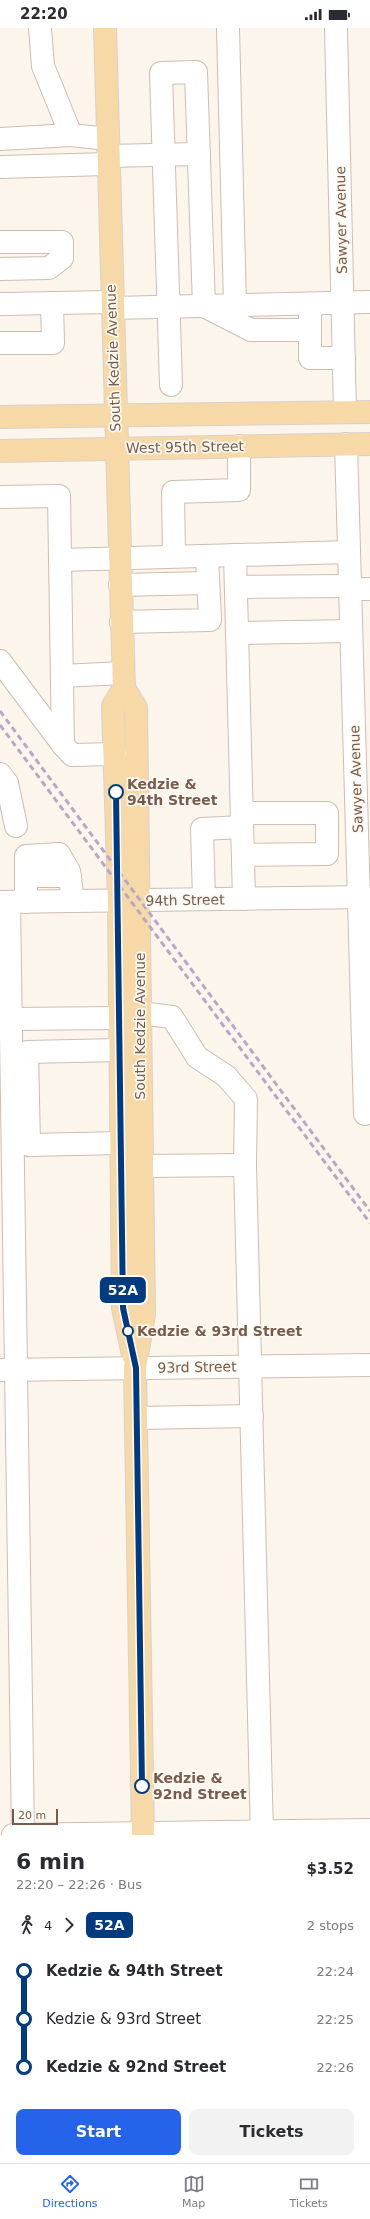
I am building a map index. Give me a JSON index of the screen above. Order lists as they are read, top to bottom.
{
  "streets": {
    "main road": ["South Kedzie Avenue", "West 95th Street"],
    "street": ["Sawyer Avenue", "94th Street", "93rd Street"]
  },
  "crossings": [
    ["Sawyer Avenue", "West 95th Street"],
    ["Sawyer Avenue", "94th Street"],
    ["South Kedzie Avenue", "West 95th Street"],
    ["South Kedzie Avenue", "94th Street"],
    ["South Kedzie Avenue", "93rd Street"]
  ],
  "places": ["Kedzie & 94th Street", "Kedzie & 93rd Street", "Kedzie & 92nd Street"],
  "lines": ["bus line 52A"],
  "scale_bar": "20 m",
  "page": {
    "status": "22:20",
    "on_map": "52A",
    "scale": "20 m",
    "heading": ["6 min", "22:20 – 22:26 · Bus", "$3.52"],
    "legs": ["4", "52A", "2 stops"],
    "list": [
      {
        "name": "Kedzie & 94th Street",
        "value": "22:24"
      },
      {
        "name": "Kedzie & 93rd Street",
        "value": "22:25"
      },
      {
        "name": "Kedzie & 92nd Street",
        "value": "22:26"
      }
    ],
    "buttons": ["Start", "Tickets"],
    "tabs": ["Directions", "Map", "Tickets"]
  }
}
